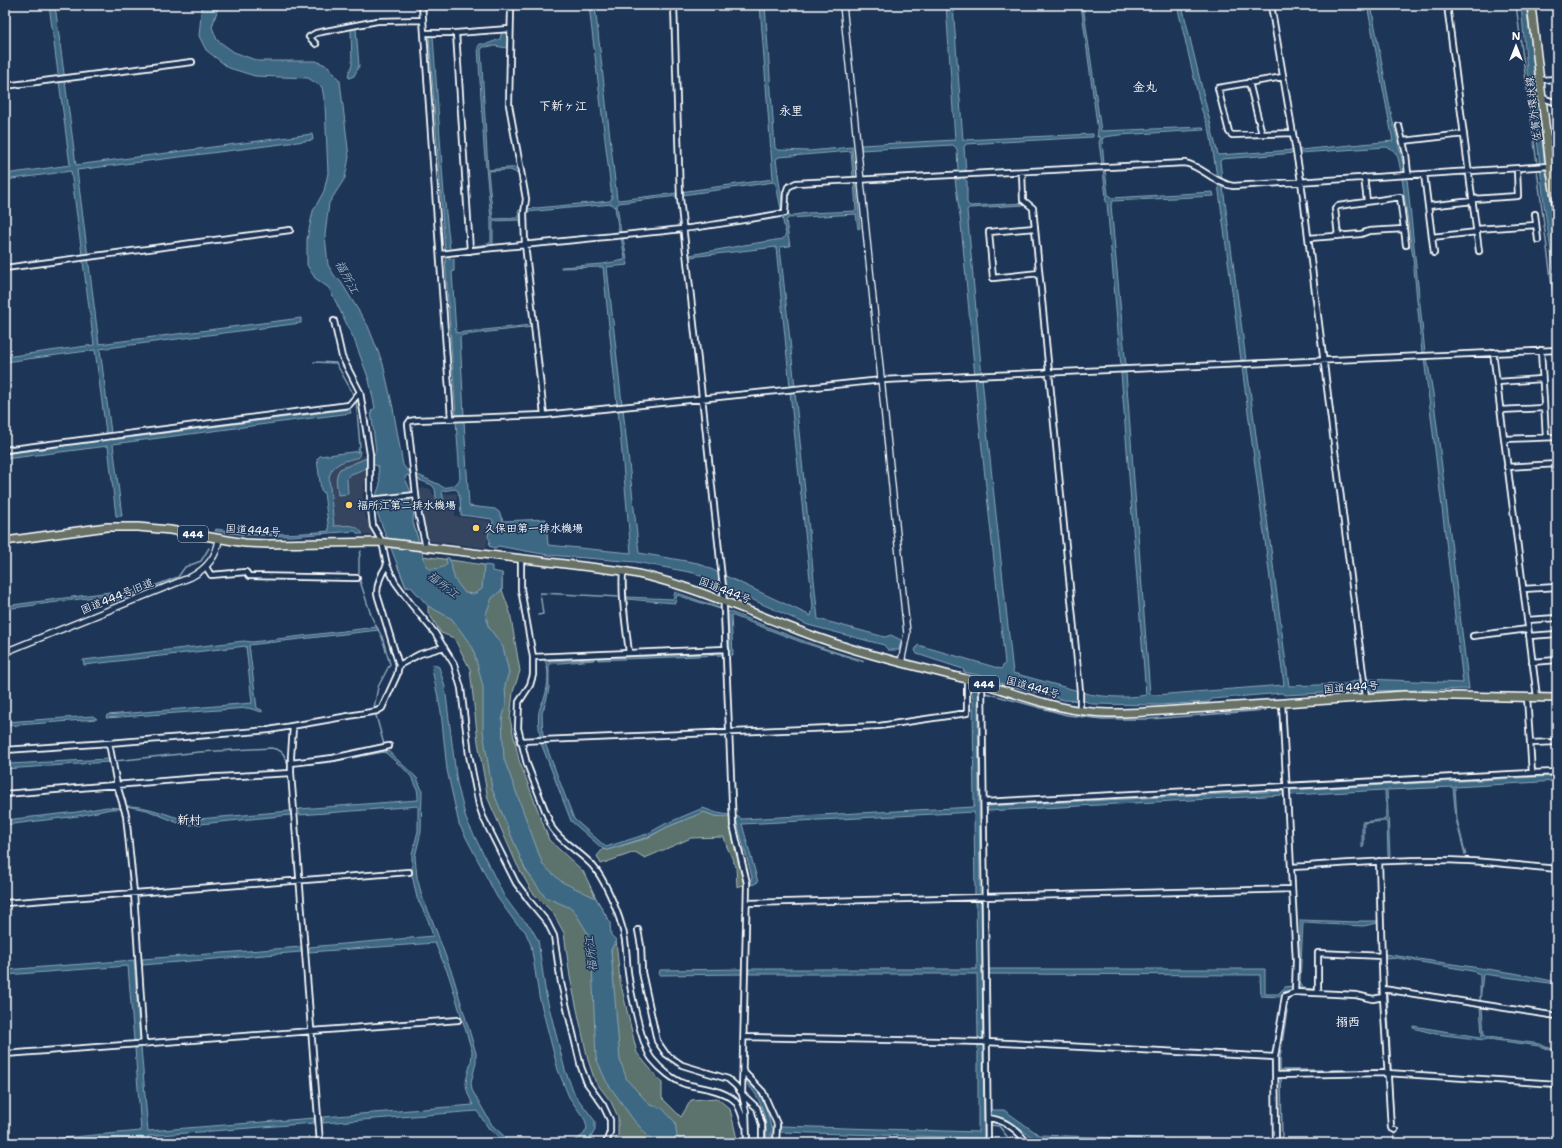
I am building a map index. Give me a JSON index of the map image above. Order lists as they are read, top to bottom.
{
  "streets": {
    "main road": ["佐賀外環状線", "国道444号", "444"],
    "street": ["国道444号旧道"]
  },
  "crossings": [
    ["国道444号", "444"],
    ["国道444号", "国道444号旧道"]
  ],
  "districts": [
    "金丸",
    "下新ヶ江",
    "永里",
    "新村",
    "搦西"
  ],
  "water": ["福所江"],
  "places": ["福所江第二排水機場", "久保田第一排水機場"],
  "north": "top"
}
